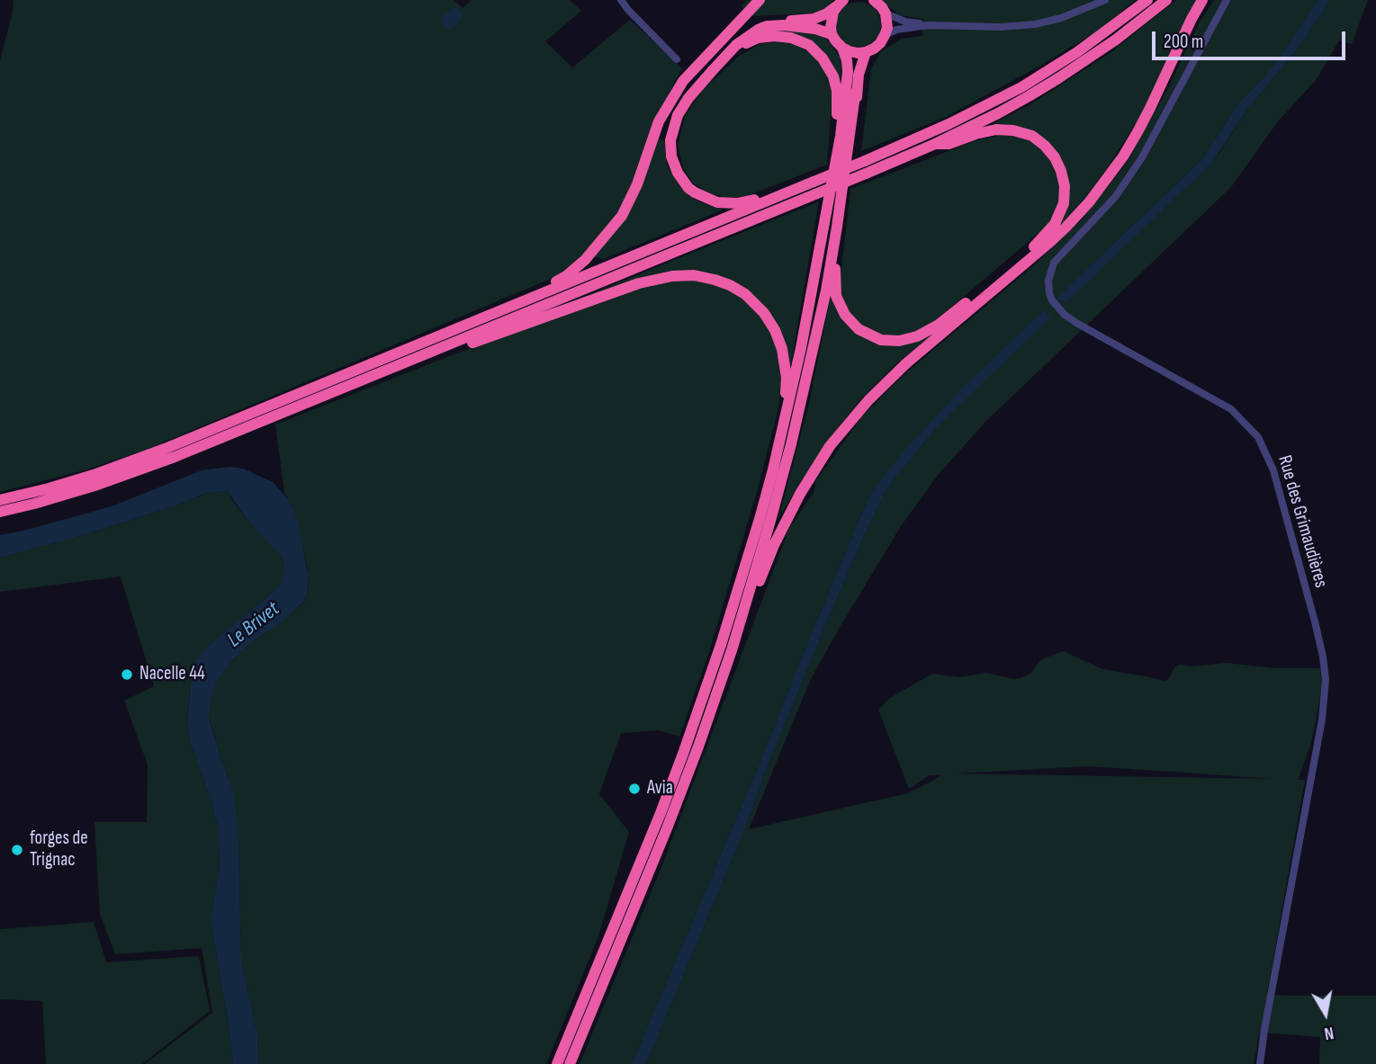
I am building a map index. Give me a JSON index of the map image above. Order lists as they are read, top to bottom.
{
  "streets": {
    "street": ["Rue des Grimaudières"]
  },
  "water": ["Le Brivet"],
  "places": ["Nacelle 44", "Avia", "forges de Trignac"],
  "scale_bar": "200 m",
  "north": "bottom"
}
